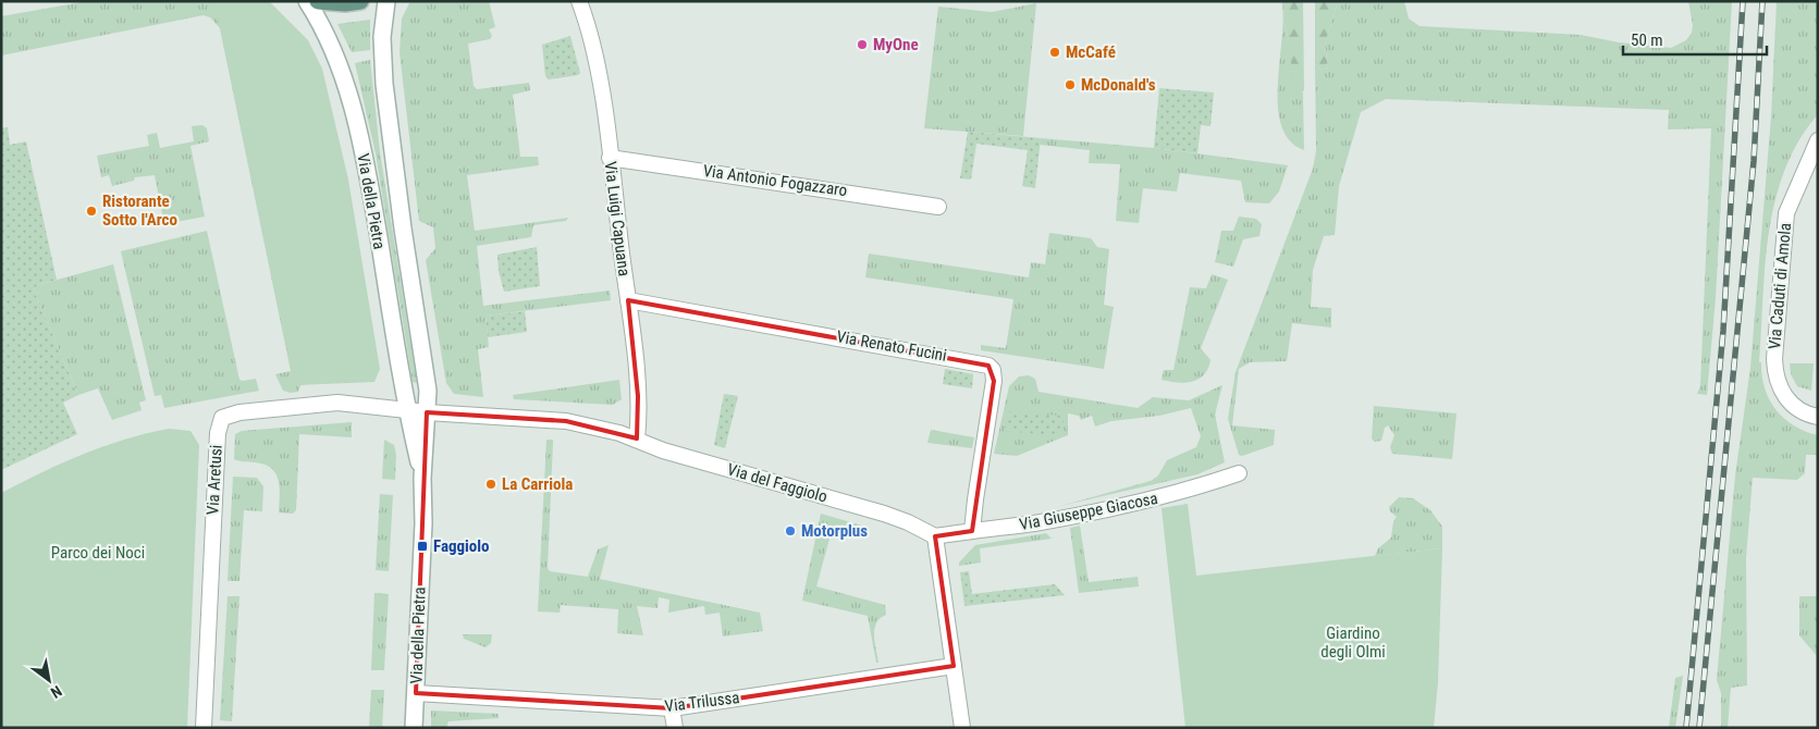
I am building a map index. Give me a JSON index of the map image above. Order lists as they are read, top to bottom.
{
  "streets": {
    "main road": ["Via della Pietra"],
    "street": [
      "Via Antonio Fogazzaro",
      "Via Luigi Capuana",
      "Via Caduti di Amola",
      "Via Renato Fucini",
      "Via Aretusi",
      "Via del Faggiolo",
      "Via Giuseppe Giacosa",
      "Via Trilussa"
    ]
  },
  "crossings": [
    ["Via Antonio Fogazzaro", "Via Luigi Capuana"],
    ["Via della Pietra", "Via Aretusi"],
    ["Via della Pietra", "Via del Faggiolo"],
    ["Via della Pietra", "Via Trilussa"],
    ["Via Luigi Capuana", "Via Renato Fucini"],
    ["Via Luigi Capuana", "Via del Faggiolo"],
    ["Via Renato Fucini", "Via Giuseppe Giacosa"],
    ["Via del Faggiolo", "Via Giuseppe Giacosa"]
  ],
  "parks": ["Parco dei Noci", "Giardino degli Olmi"],
  "places": {
    "other": [
      "MyOne",
      "McCafé",
      "McDonald's",
      "Ristorante Sotto l'Arco",
      "La Carriola",
      "Motorplus"
    ],
    "transit": ["Faggiolo"]
  },
  "scale_bar": "50 m",
  "north": "bottom right"
}
